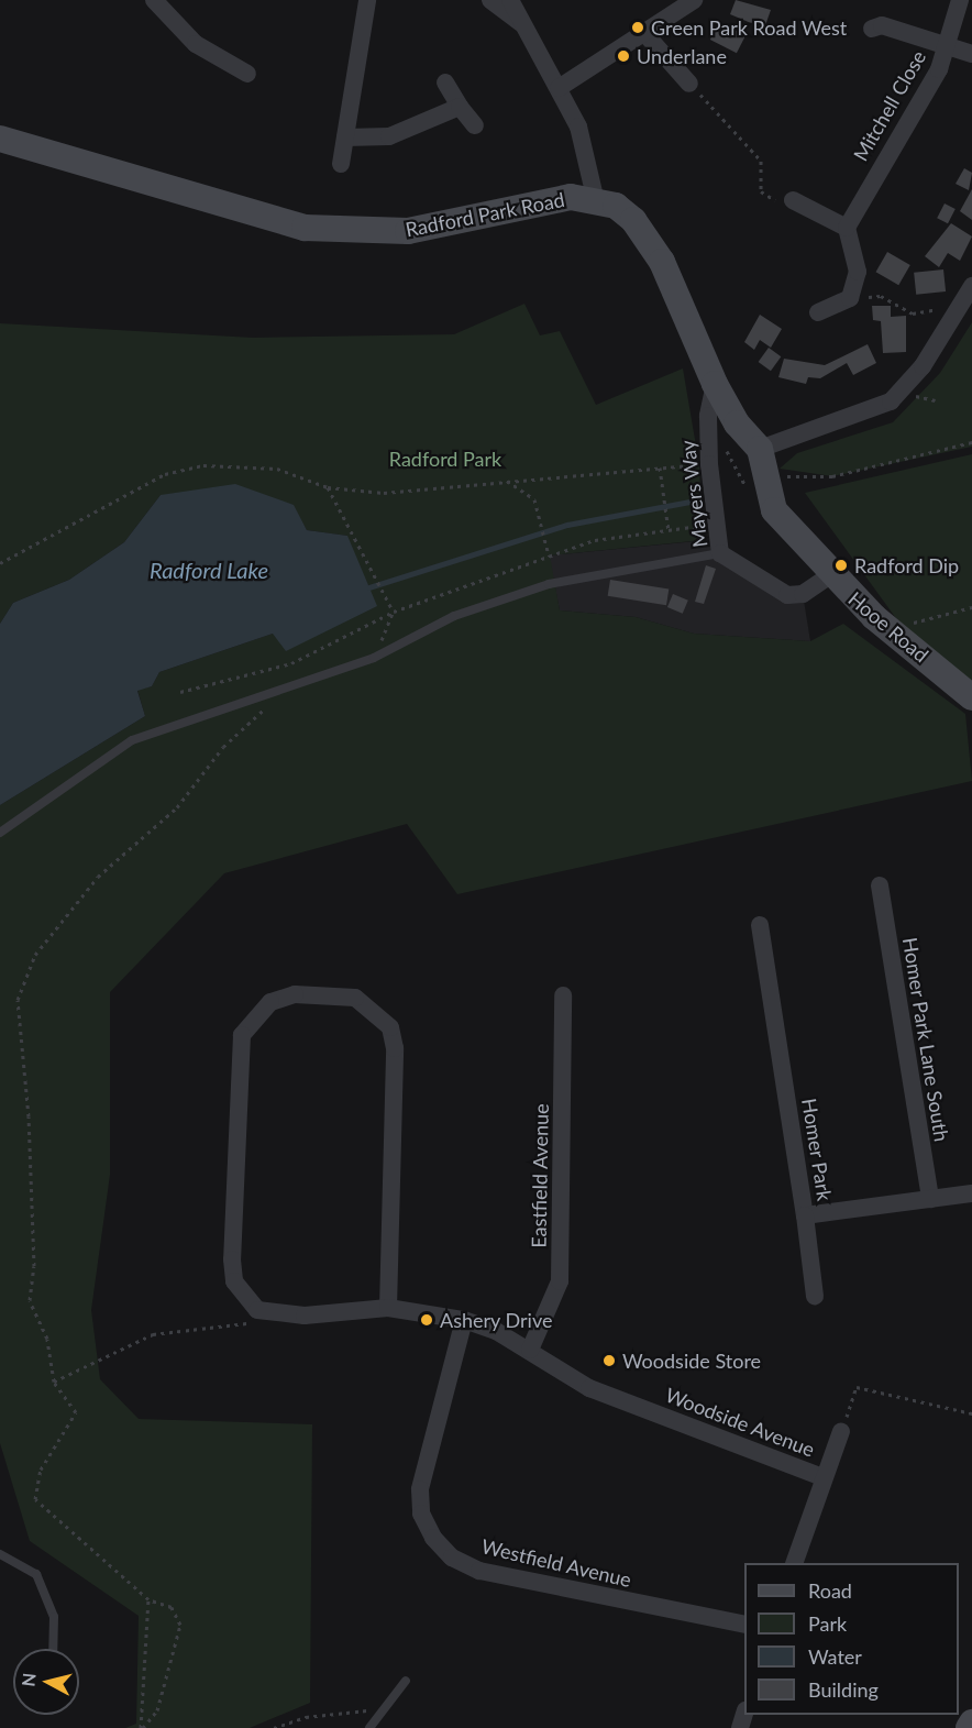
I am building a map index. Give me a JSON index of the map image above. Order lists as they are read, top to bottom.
{
  "streets": {
    "street": [
      "Mitchell Close",
      "Radford Park Road",
      "Mayers Way",
      "Hooe Road",
      "Homer Park Lane South",
      "Homer Park",
      "Eastfield Avenue",
      "Woodside Avenue",
      "Westfield Avenue"
    ]
  },
  "crossings": [
    ["Mayers Way", "Hooe Road"],
    ["Homer Park Lane South", "Homer Park"],
    ["Eastfield Avenue", "Woodside Avenue"],
    ["Woodside Avenue", "Westfield Avenue"]
  ],
  "water": ["Radford Lake"],
  "parks": ["Radford Park"],
  "places": [
    "Green Park Road West",
    "Underlane",
    "Radford Dip",
    "Ashery Drive",
    "Woodside Store"
  ],
  "legend": [
    "Road",
    "Park",
    "Water",
    "Building"
  ],
  "north": "left"
}
